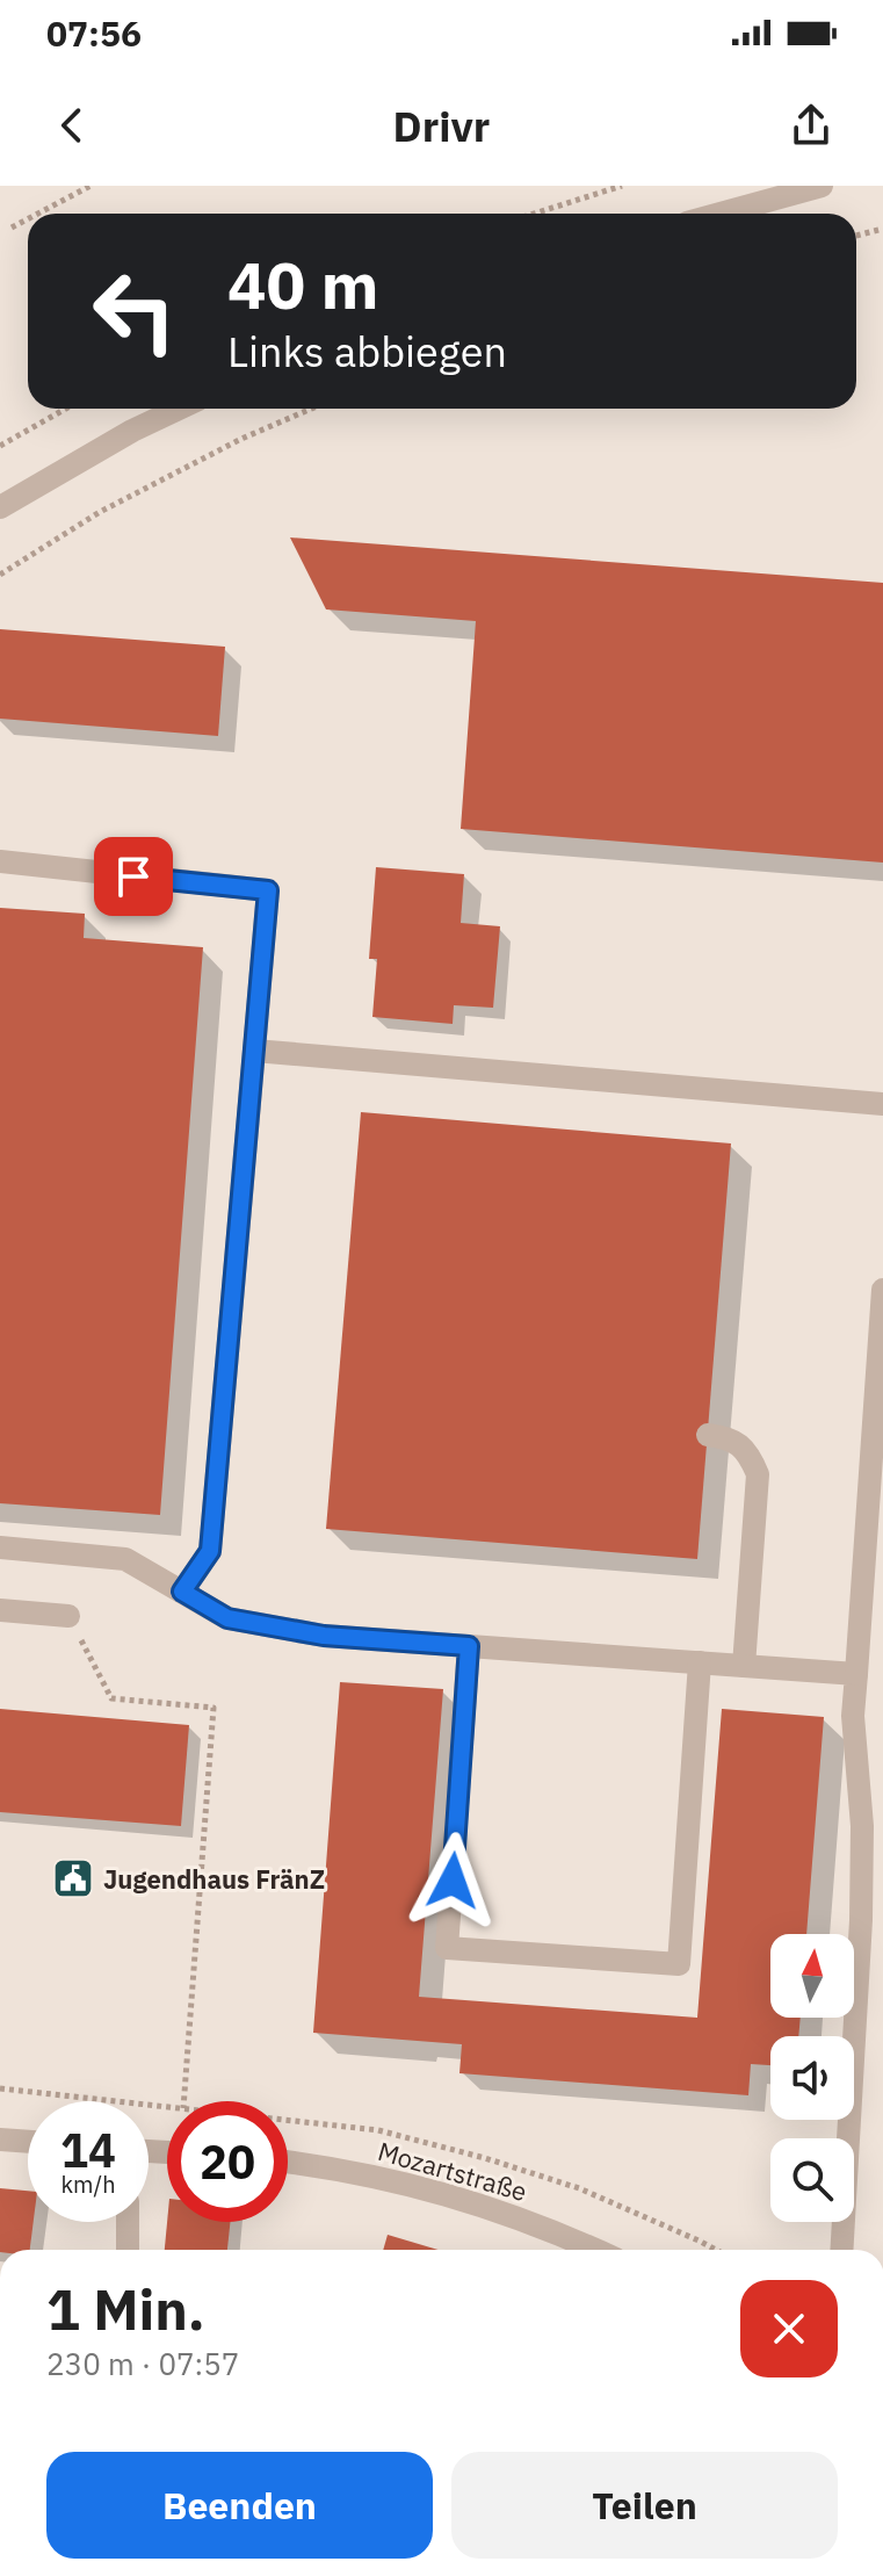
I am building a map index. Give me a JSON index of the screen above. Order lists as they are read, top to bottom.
{
  "streets": {
    "street": ["Mozartstraße"]
  },
  "places": {
    "public building": ["Jugendhaus FränZ"]
  },
  "north": "top",
  "page": {
    "status": "07:56",
    "header": "Drivr",
    "turn": ["40 m", "Links abbiegen"],
    "speed": "14 km/h",
    "limit": "20",
    "heading": ["1 Min.", "230 m · 07:57"],
    "buttons": ["Beenden", "Teilen"]
  }
}
